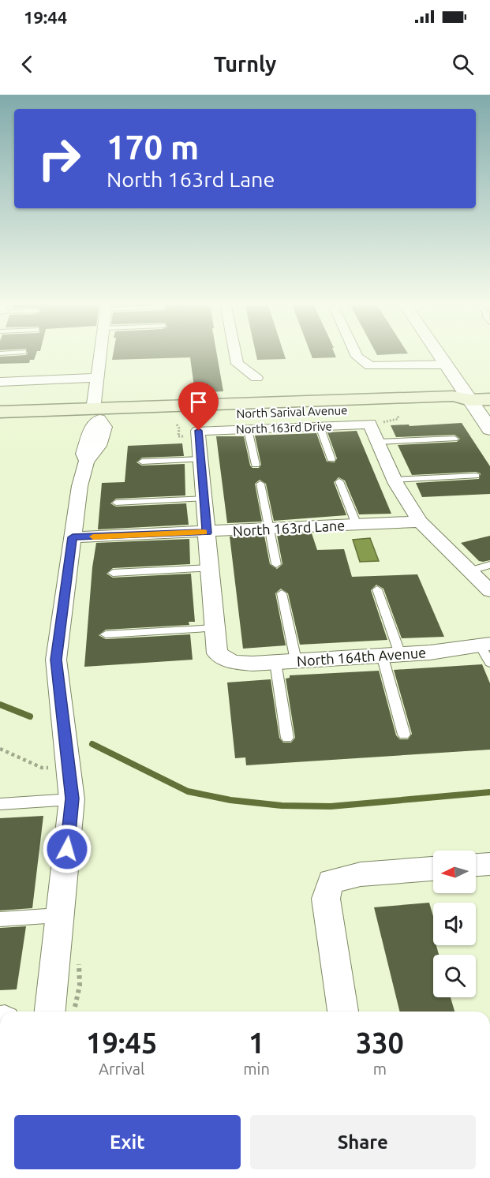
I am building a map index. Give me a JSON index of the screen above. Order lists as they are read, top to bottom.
{
  "streets": {
    "main road": ["North Sarival Avenue"],
    "street": ["North 163rd Drive", "North 163rd Lane", "North 164th Avenue"]
  },
  "north": "left",
  "page": {
    "status": "19:44",
    "header": "Turnly",
    "turn": ["170 m", "North 163rd Lane"],
    "eta": [
      "19:45",
      "Arrival",
      "1",
      "min",
      "330",
      "m"
    ],
    "buttons": ["Exit", "Share"]
  }
}
